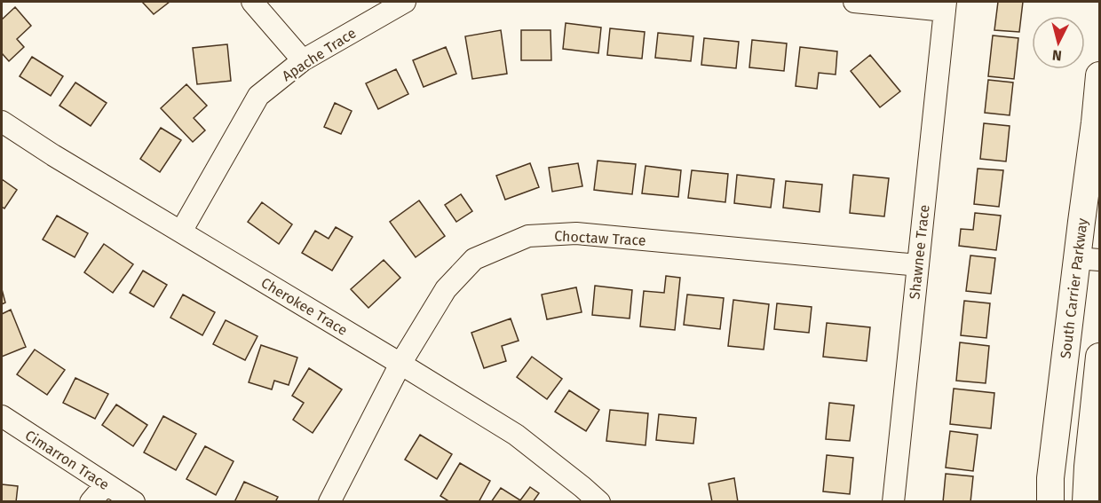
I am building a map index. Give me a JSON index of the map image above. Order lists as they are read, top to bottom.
{
  "streets": {
    "main road": ["South Carrier Parkway"],
    "street": [
      "Apache Trace",
      "Choctaw Trace",
      "Shawnee Trace",
      "Cherokee Trace",
      "Cimarron Trace"
    ]
  },
  "crossings": [
    ["Apache Trace", "Cherokee Trace"],
    ["Choctaw Trace", "Shawnee Trace"],
    ["Choctaw Trace", "Cherokee Trace"]
  ],
  "north": "bottom"
}
